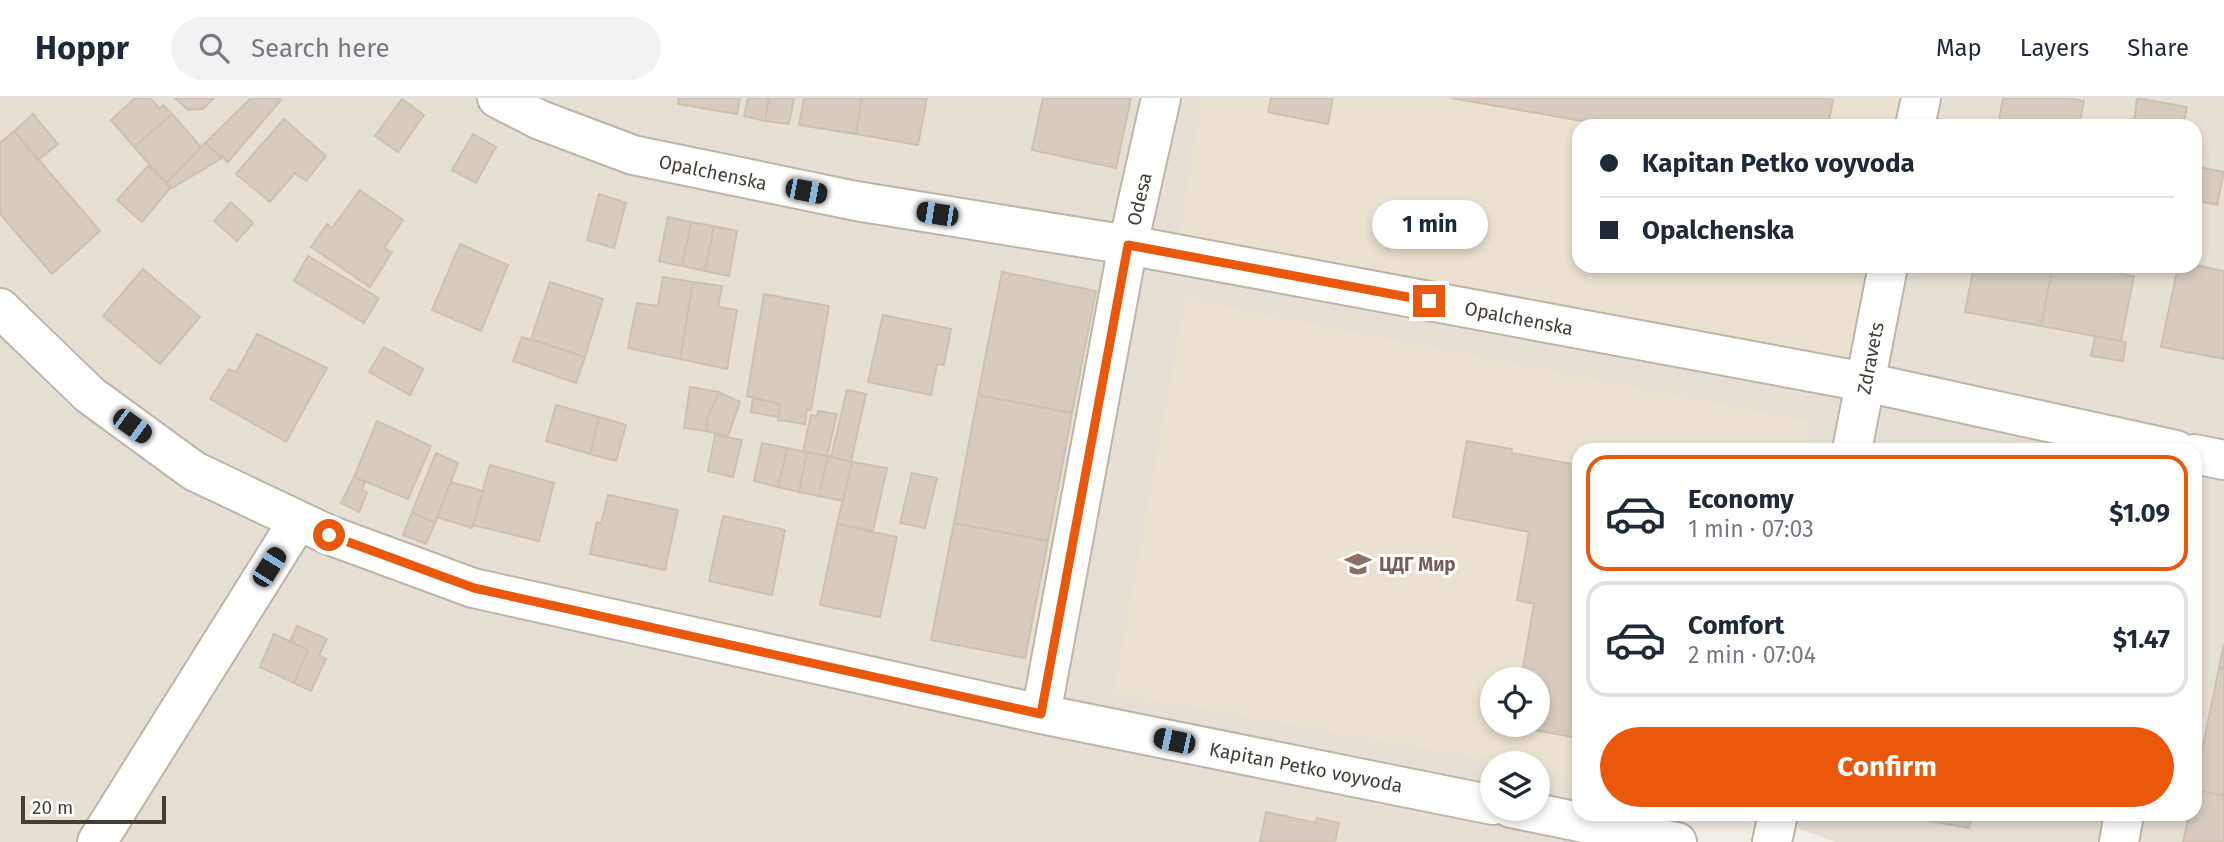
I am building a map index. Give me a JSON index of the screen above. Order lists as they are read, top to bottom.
{
  "streets": {
    "street": [
      "Opalchenska",
      "Odesa",
      "Zdravets",
      "Kapitan Petko voyvoda"
    ]
  },
  "crossings": [
    ["Opalchenska", "Odesa"],
    ["Opalchenska", "Zdravets"],
    ["Odesa", "Kapitan Petko voyvoda"]
  ],
  "places": {
    "school or university": ["ЦДГ Мир"]
  },
  "scale_bar": "20 m",
  "page": {
    "header": "Hoppr",
    "search": "Search here",
    "nav": ["Map", "Layers", "Share"],
    "banner": ["Kapitan Petko voyvoda", "Opalchenska"],
    "bubble": "1 min",
    "list": [
      {
        "name": "Economy",
        "note": "1 min · 07:03",
        "value": "$1.09"
      },
      {
        "name": "Comfort",
        "note": "2 min · 07:04",
        "value": "$1.47"
      }
    ],
    "buttons": "Confirm",
    "scale": "20 m"
  }
}
